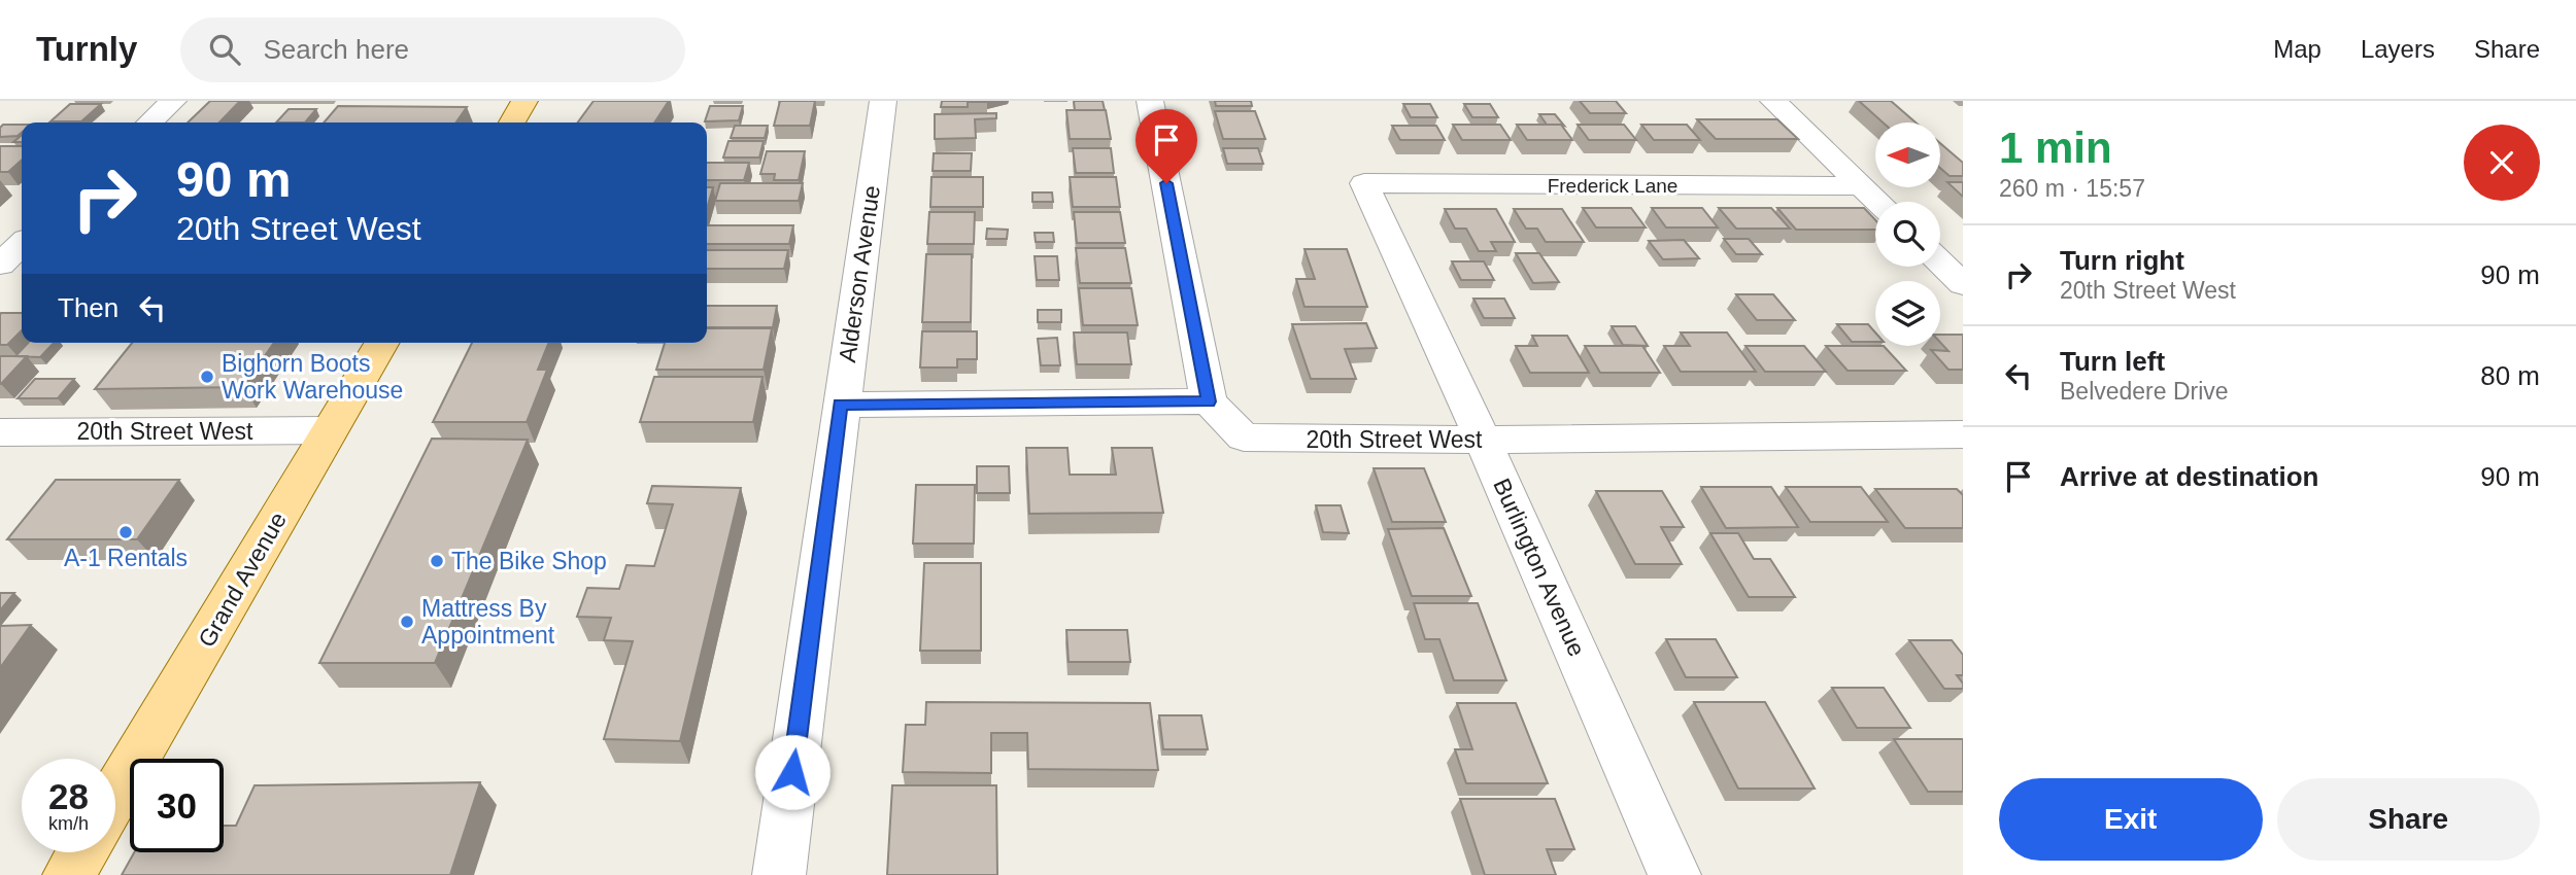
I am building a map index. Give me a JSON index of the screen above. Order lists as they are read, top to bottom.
{
  "streets": {
    "main road": ["Grand Avenue"],
    "street": [
      "Frederick Lane",
      "Alderson Avenue",
      "20th Street West",
      "Burlington Avenue"
    ]
  },
  "crossings": [
    ["Frederick Lane", "Burlington Avenue"],
    ["20th Street West", "Burlington Avenue"],
    ["20th Street West", "Grand Avenue"]
  ],
  "places": [
    "Bighorn Boots Work Warehouse",
    "A-1 Rentals",
    "The Bike Shop",
    "Mattress By Appointment"
  ],
  "north": "left",
  "page": {
    "header": "Turnly",
    "search": "Search here",
    "nav": ["Map", "Layers", "Share"],
    "heading": ["1 min", "260 m · 15:57"],
    "turn": ["90 m", "20th Street West"],
    "list": [
      {
        "name": "Turn right",
        "note": "20th Street West",
        "value": "90 m"
      },
      {
        "name": "Turn left",
        "note": "Belvedere Drive",
        "value": "80 m"
      },
      {
        "name": "Arrive at destination",
        "value": "90 m"
      }
    ],
    "then": "Then",
    "speed": "28 km/h",
    "limit": "30",
    "buttons": ["Exit", "Share"]
  }
}
